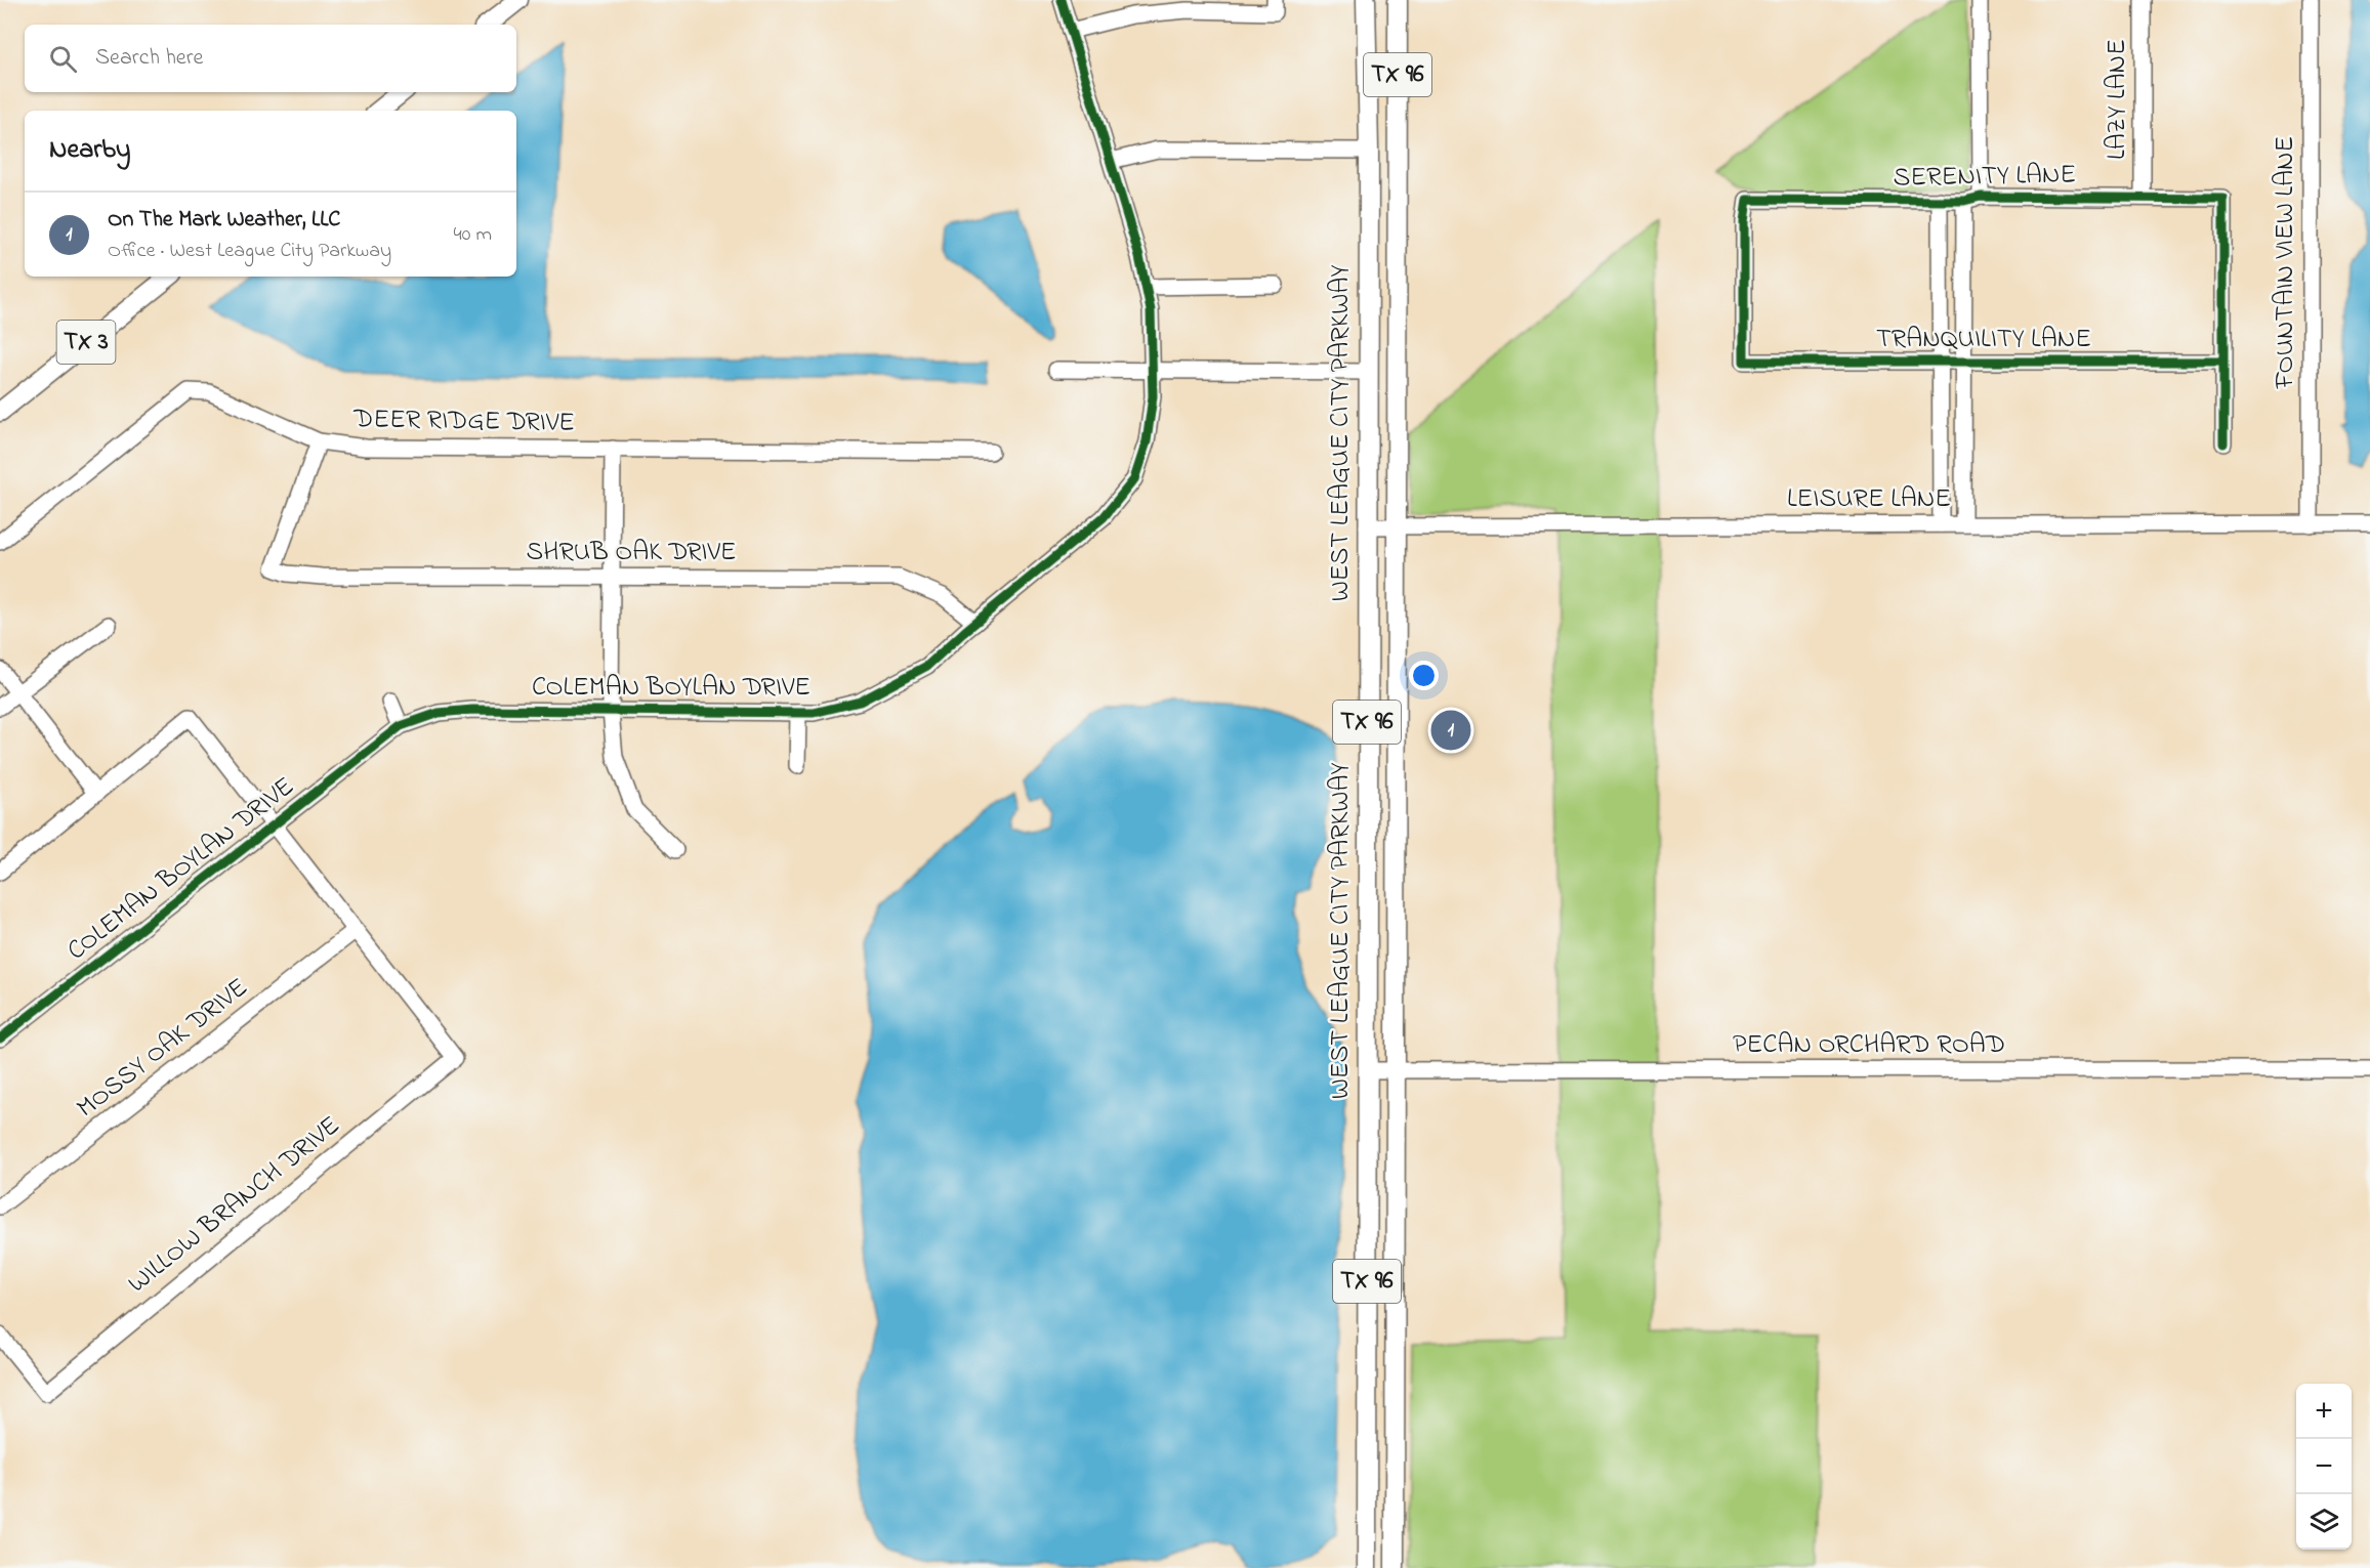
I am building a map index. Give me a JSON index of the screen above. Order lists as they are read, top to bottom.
{
  "streets": {
    "main road": ["TX 96", "TX 3", "WEST LEAGUE CITY PARKWAY"],
    "street": [
      "LAZY LANE",
      "SERENITY LANE",
      "FOUNTAIN VIEW LANE",
      "TRANQUILITY LANE",
      "DEER RIDGE DRIVE",
      "LEISURE LANE",
      "SHRUB OAK DRIVE",
      "COLEMAN BOYLAN DRIVE",
      "PECAN ORCHARD ROAD",
      "MOSSY OAK DRIVE",
      "WILLOW BRANCH DRIVE"
    ]
  },
  "crossings": [
    ["LAZY LANE", "SERENITY LANE"],
    ["SERENITY LANE", "TRANQUILITY LANE"],
    ["FOUNTAIN VIEW LANE", "LEISURE LANE"],
    ["DEER RIDGE DRIVE", "SHRUB OAK DRIVE"],
    ["WEST LEAGUE CITY PARKWAY", "LEISURE LANE"],
    ["WEST LEAGUE CITY PARKWAY", "PECAN ORCHARD ROAD"],
    ["SHRUB OAK DRIVE", "COLEMAN BOYLAN DRIVE"],
    ["MOSSY OAK DRIVE", "WILLOW BRANCH DRIVE"]
  ],
  "page": {
    "search": "Search here",
    "heading": "Nearby",
    "list": [
      {
        "mark": "1",
        "name": "On The Mark Weather, LLC",
        "note": "Office · West League City Parkway",
        "value": "40 m"
      }
    ],
    "pins": "1",
    "map_buttons": ["+", "−"]
  }
}
